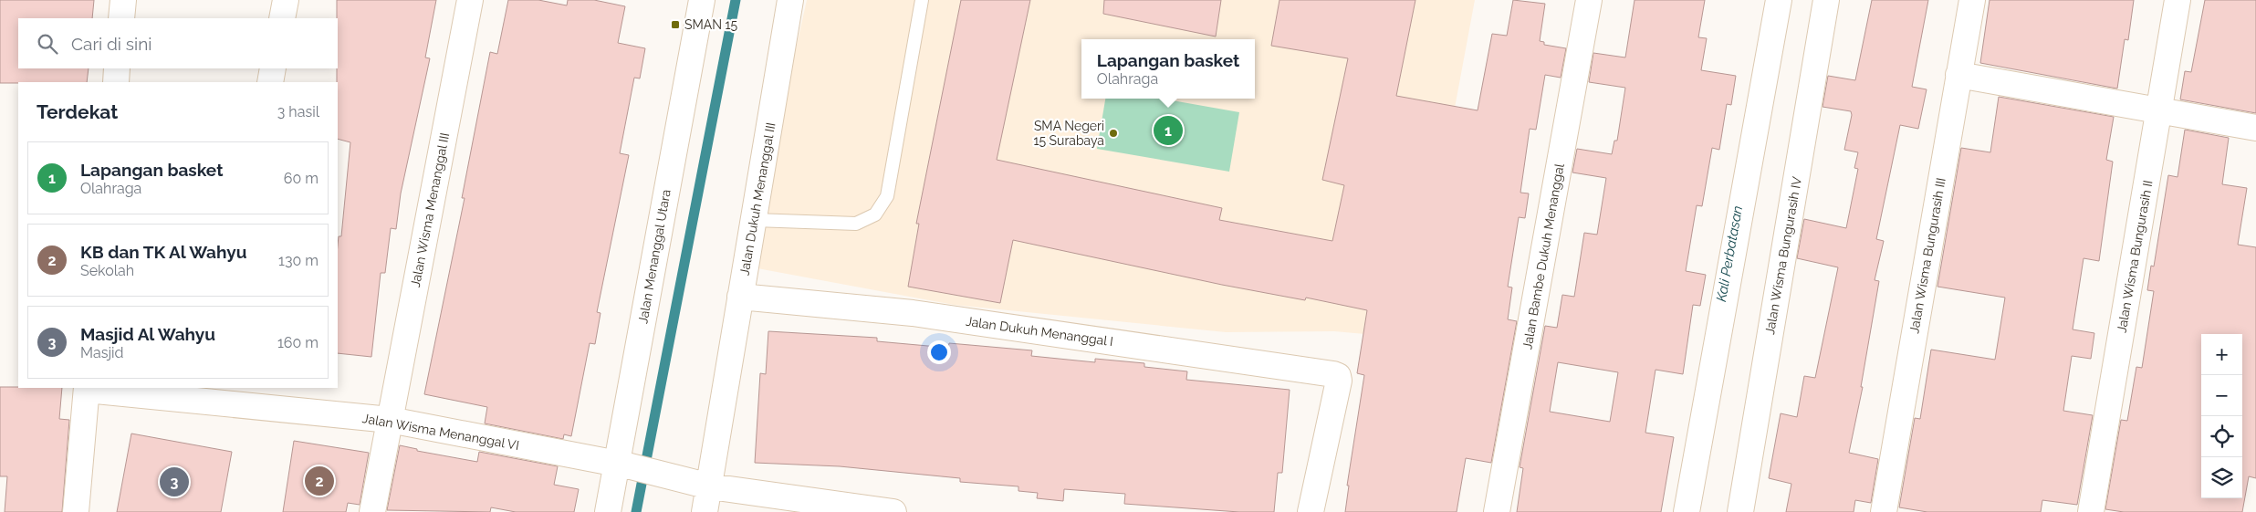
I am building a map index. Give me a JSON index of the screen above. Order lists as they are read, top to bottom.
{
  "streets": {
    "street": [
      "Jalan Dukuh Menanggal III",
      "Jalan Wisma Menanggal III",
      "Jalan Wisma Bungurasih IV",
      "Jalan Wisma Bungurasih III",
      "Jalan Menanggal Utara",
      "Jalan Bambe Dukuh Menanggal",
      "Jalan Wisma Bungurasih II",
      "Jalan Dukuh Menanggal I",
      "Jalan Wisma Menanggal VI"
    ]
  },
  "crossings": [
    ["Jalan Dukuh Menanggal III", "Jalan Dukuh Menanggal I"],
    ["Jalan Dukuh Menanggal III", "Jalan Wisma Menanggal VI"],
    ["Jalan Wisma Menanggal III", "Jalan Wisma Menanggal VI"],
    ["Jalan Menanggal Utara", "Jalan Wisma Menanggal VI"]
  ],
  "water": ["Kali Perbatasan"],
  "places": {
    "transit": ["SMAN 15"],
    "other": ["SMA Negeri 15 Surabaya"]
  },
  "page": {
    "search": "Cari di sini",
    "popup": ["Lapangan basket", "Olahraga"],
    "heading": ["Terdekat", "3 hasil"],
    "pins": ["1", "2", "3"],
    "list": [
      {
        "mark": "1",
        "name": "Lapangan basket",
        "note": "Olahraga",
        "value": "60 m"
      },
      {
        "mark": "2",
        "name": "KB dan TK Al Wahyu",
        "note": "Sekolah",
        "value": "130 m"
      },
      {
        "mark": "3",
        "name": "Masjid Al Wahyu",
        "note": "Masjid",
        "value": "160 m"
      }
    ],
    "map_buttons": ["+", "−"]
  }
}
